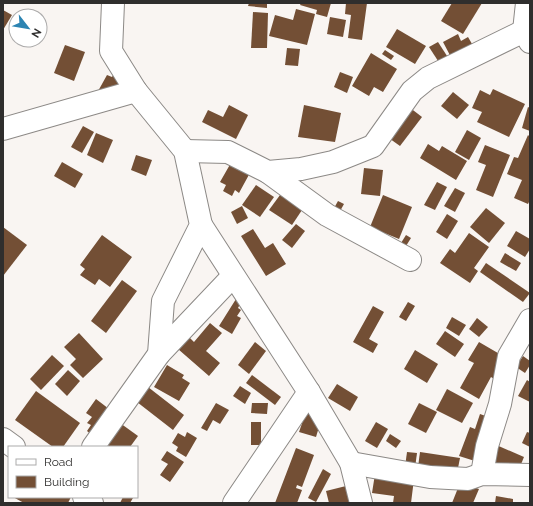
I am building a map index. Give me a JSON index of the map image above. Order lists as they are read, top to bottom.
{
  "legend": ["Road", "Building"],
  "north": "bottom right"
}
